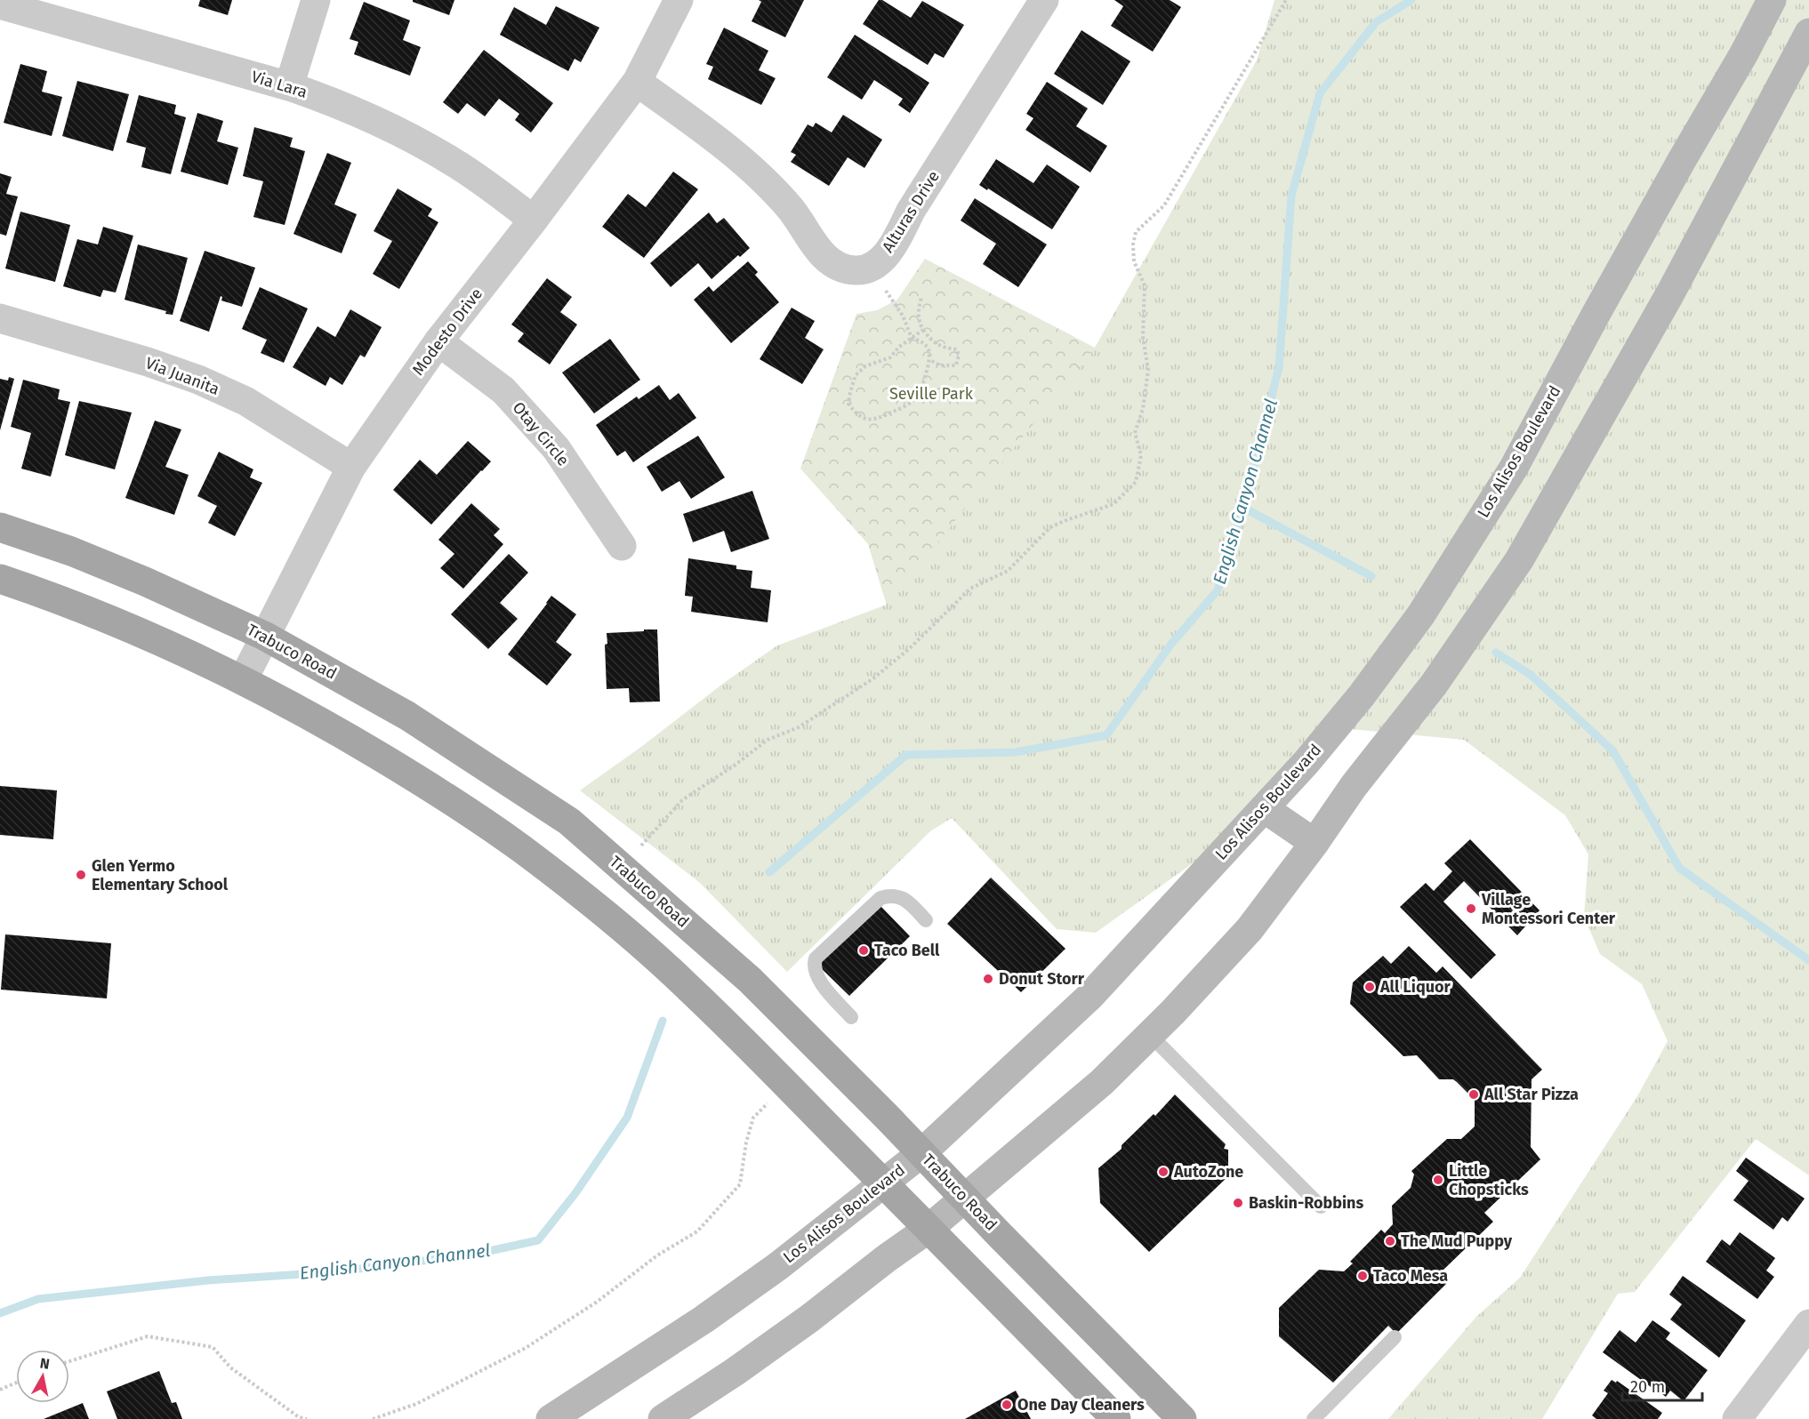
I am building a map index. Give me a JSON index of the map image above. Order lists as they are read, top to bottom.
{
  "streets": {
    "main road": ["Los Alisos Boulevard", "Trabuco Road"],
    "street": [
      "Via Lara",
      "Alturas Drive",
      "Modesto Drive",
      "Via Juanita",
      "Otay Circle"
    ]
  },
  "crossings": [
    ["Via Lara", "Modesto Drive"],
    ["Alturas Drive", "Modesto Drive"],
    ["Modesto Drive", "Via Juanita"],
    ["Modesto Drive", "Otay Circle"],
    ["Modesto Drive", "Trabuco Road"],
    ["Los Alisos Boulevard", "Trabuco Road"]
  ],
  "water": ["English Canyon Channel"],
  "parks": ["Seville Park"],
  "places": [
    "Glen Yermo Elementary School",
    "Village Montessori Center",
    "Taco Bell",
    "Donut Storr",
    "All Liquor",
    "All Star Pizza",
    "AutoZone",
    "Little Chopsticks",
    "Baskin-Robbins",
    "The Mud Puppy",
    "Taco Mesa",
    "One Day Cleaners"
  ],
  "scale_bar": "20 m",
  "north": "top"
}
